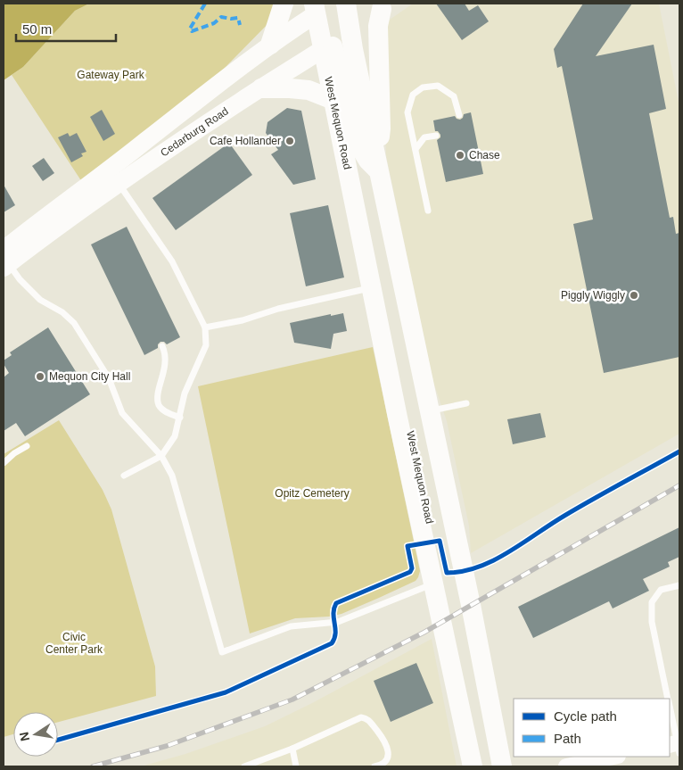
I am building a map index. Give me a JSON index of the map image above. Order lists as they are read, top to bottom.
{
  "streets": {
    "main road": ["West Mequon Road", "Cedarburg Road"]
  },
  "crossings": [
    ["West Mequon Road", "Cedarburg Road"]
  ],
  "parks": ["Gateway Park", "Opitz Cemetery", "Civic Center Park"],
  "places": [
    "Cafe Hollander",
    "Chase",
    "Piggly Wiggly",
    "Mequon City Hall"
  ],
  "legend": ["Cycle path", "Path"],
  "scale_bar": "50 m",
  "north": "left"
}
